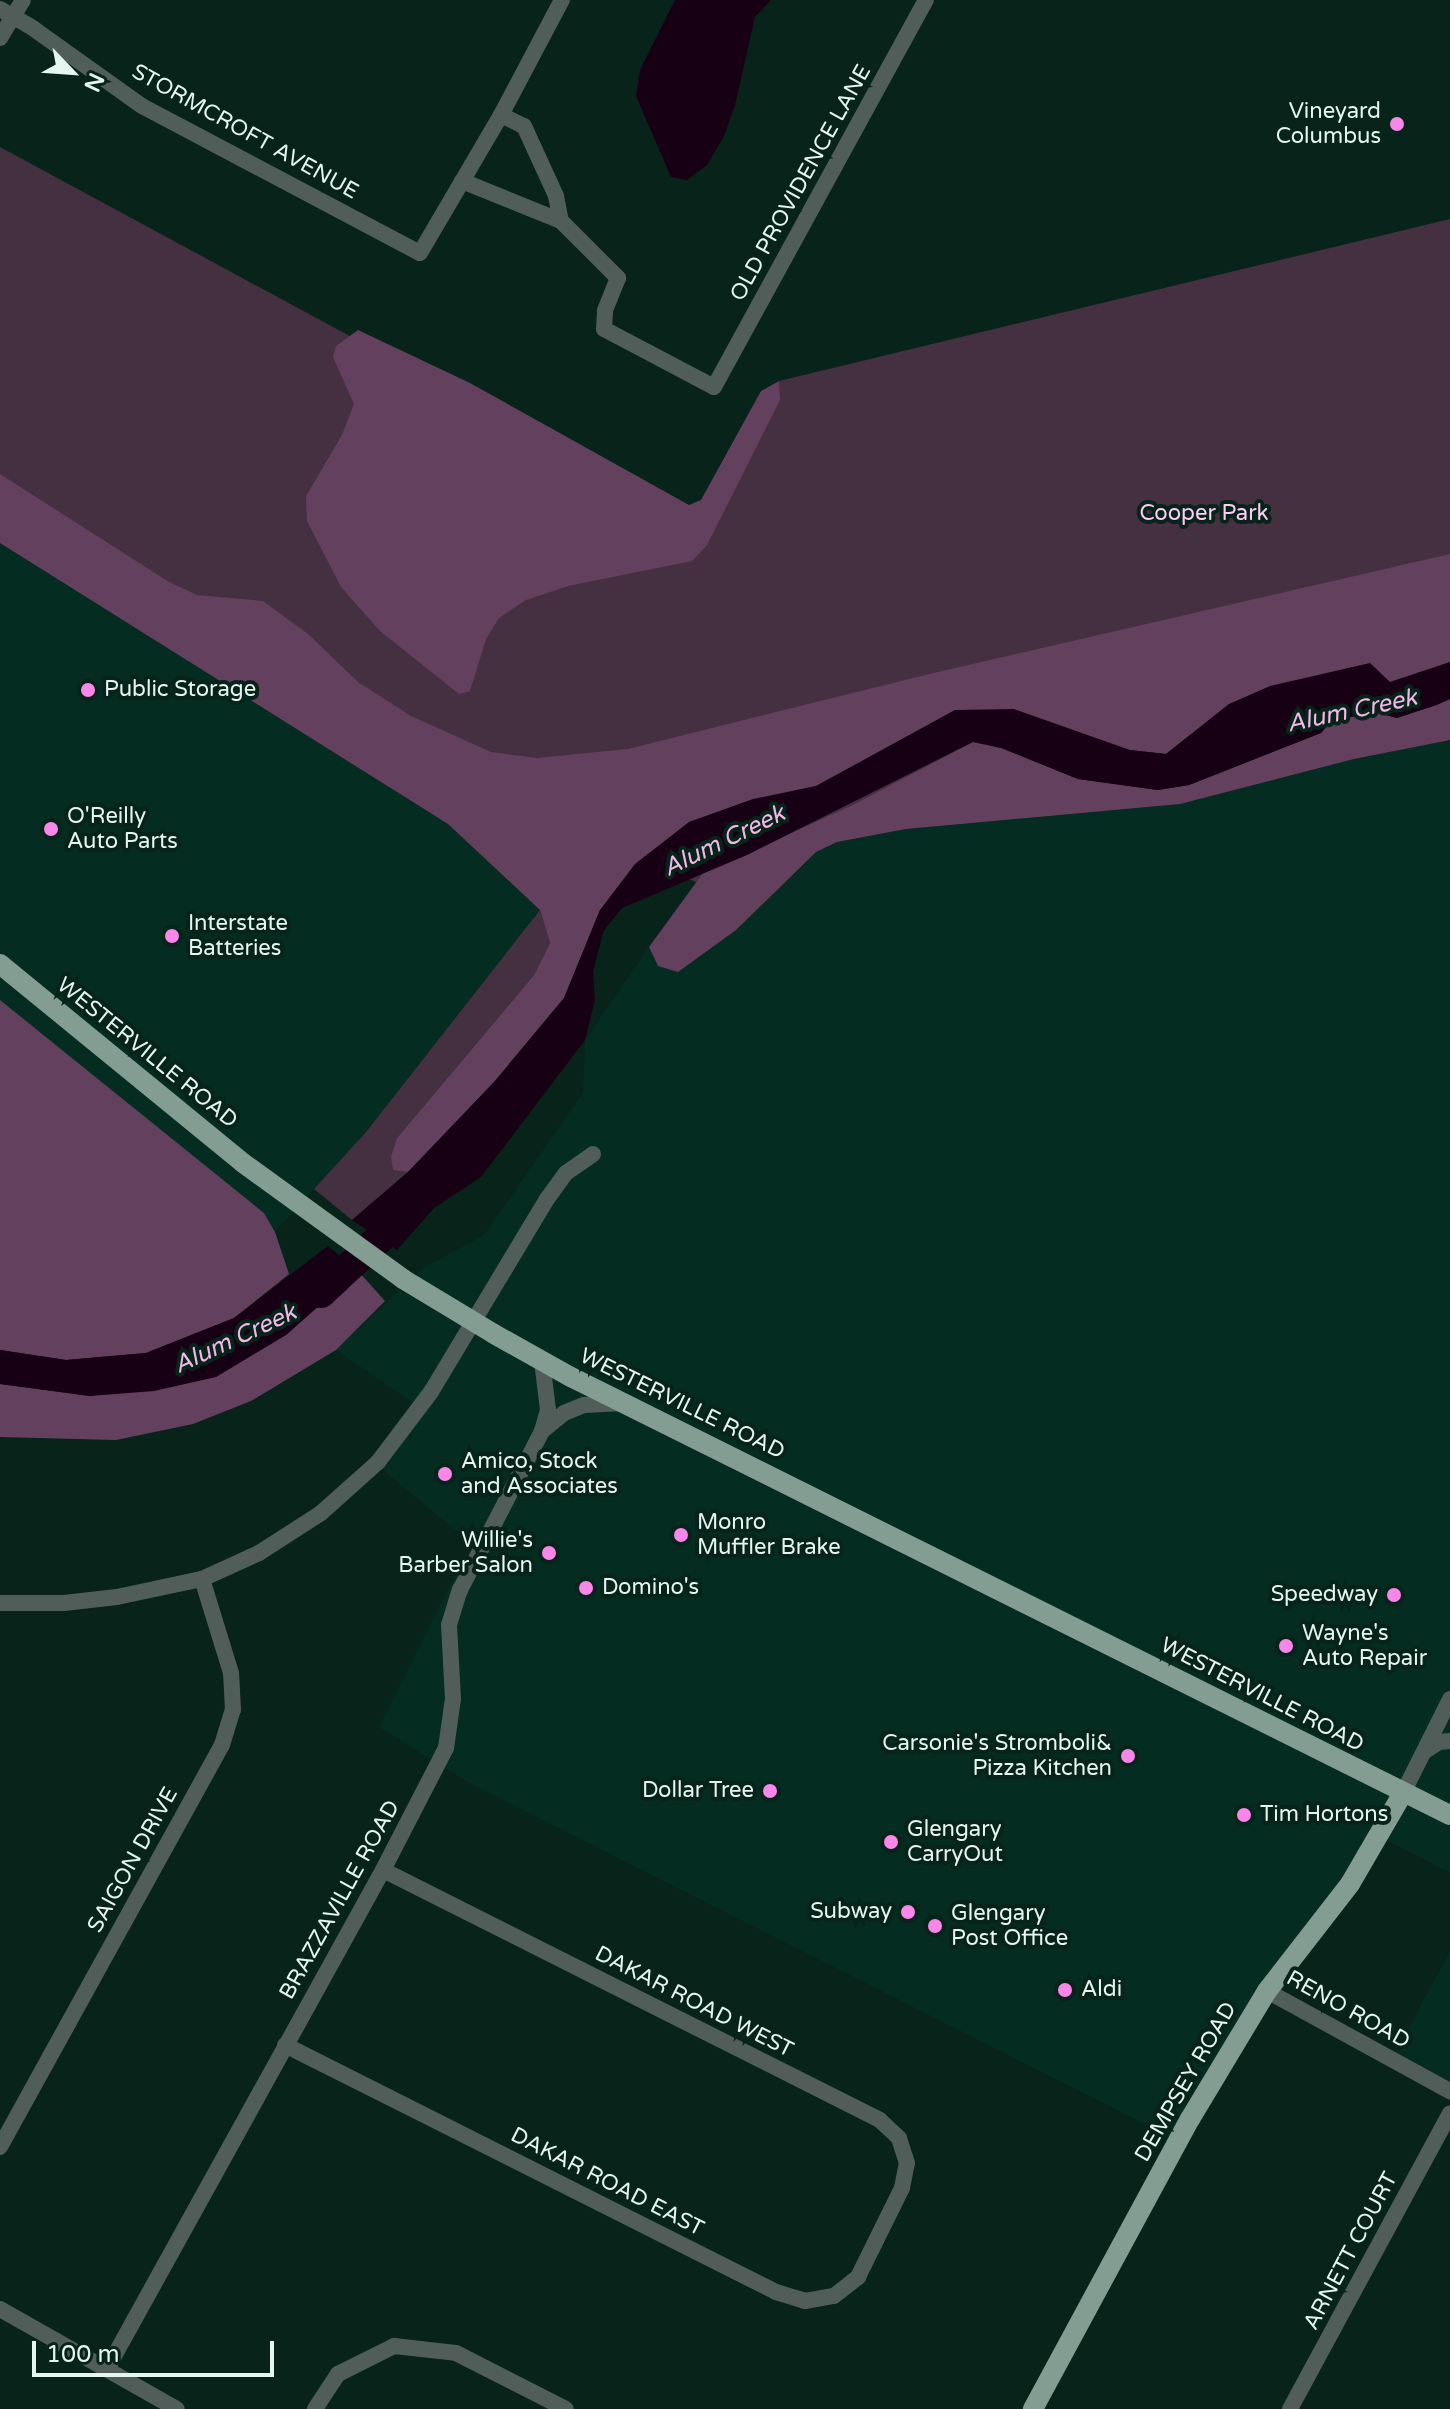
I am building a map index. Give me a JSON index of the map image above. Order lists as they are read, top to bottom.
{
  "streets": {
    "main road": ["WESTERVILLE ROAD", "DEMPSEY ROAD"],
    "street": [
      "STORMCROFT AVENUE",
      "OLD PROVIDENCE LANE",
      "SAIGON DRIVE",
      "BRAZZAVILLE ROAD",
      "DAKAR ROAD WEST",
      "RENO ROAD",
      "DAKAR ROAD EAST",
      "ARNETT COURT"
    ]
  },
  "crossings": [
    ["WESTERVILLE ROAD", "BRAZZAVILLE ROAD"],
    ["WESTERVILLE ROAD", "DEMPSEY ROAD"],
    ["BRAZZAVILLE ROAD", "DAKAR ROAD WEST"],
    ["BRAZZAVILLE ROAD", "DAKAR ROAD EAST"],
    ["DAKAR ROAD WEST", "DAKAR ROAD EAST"],
    ["RENO ROAD", "DEMPSEY ROAD"]
  ],
  "water": ["Alum Creek"],
  "parks": ["Cooper Park"],
  "places": [
    "Vineyard Columbus",
    "Public Storage",
    "O'Reilly Auto Parts",
    "Interstate Batteries",
    "Amico, Stock and Associates",
    "Monro Muffler Brake",
    "Willie's Barber Salon",
    "Domino's",
    "Speedway",
    "Wayne's Auto Repair",
    "Carsonie's Stromboli& Pizza Kitchen",
    "Dollar Tree",
    "Tim Hortons",
    "Glengary CarryOut",
    "Subway",
    "Glengary Post Office",
    "Aldi"
  ],
  "scale_bar": "100 m",
  "north": "bottom right"
}
